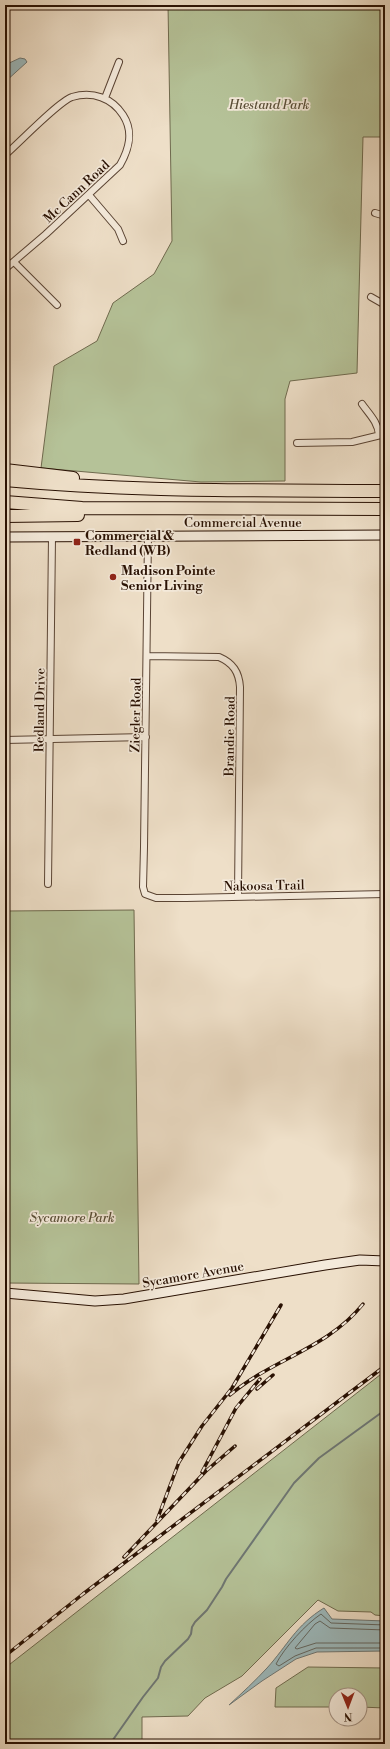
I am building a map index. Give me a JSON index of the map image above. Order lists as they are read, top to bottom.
{
  "streets": {
    "street": [
      "Mc Cann Road",
      "Commercial Avenue",
      "Redland Drive",
      "Ziegler Road",
      "Brandie Road",
      "Nakoosa Trail",
      "Sycamore Avenue"
    ]
  },
  "crossings": [
    ["Commercial Avenue", "Redland Drive"],
    ["Commercial Avenue", "Ziegler Road"],
    ["Ziegler Road", "Brandie Road"],
    ["Ziegler Road", "Nakoosa Trail"],
    ["Brandie Road", "Nakoosa Trail"]
  ],
  "parks": ["Hiestand Park", "Sycamore Park"],
  "places": {
    "transit": ["Commercial & Redland (WB)"],
    "other": ["Madison Pointe Senior Living"]
  },
  "north": "bottom"
}
